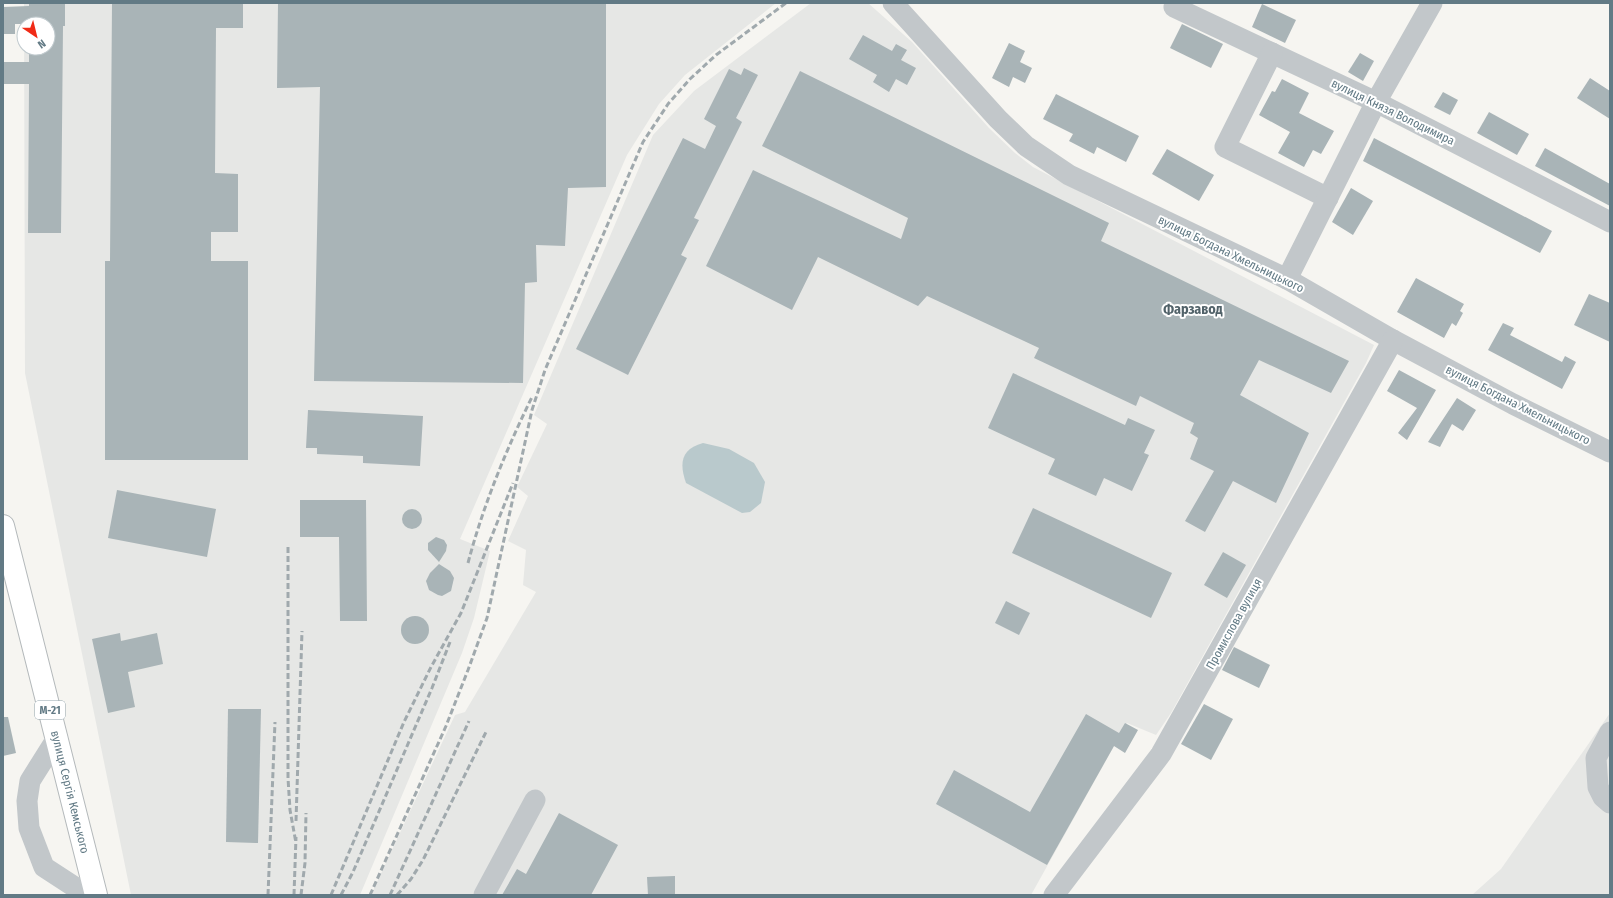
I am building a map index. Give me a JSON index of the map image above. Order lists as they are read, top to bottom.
{
  "streets": {
    "highway": ["М-21", "вулиця Сергія Кемського"],
    "street": ["вулиця Князя Володимира", "вулиця Богдана Хмельницького", "Промислова вулиця"]
  },
  "crossings": [
    ["вулиця Богдана Хмельницького", "Промислова вулиця"]
  ],
  "districts": ["Фарзавод"],
  "north": "bottom right"
}
